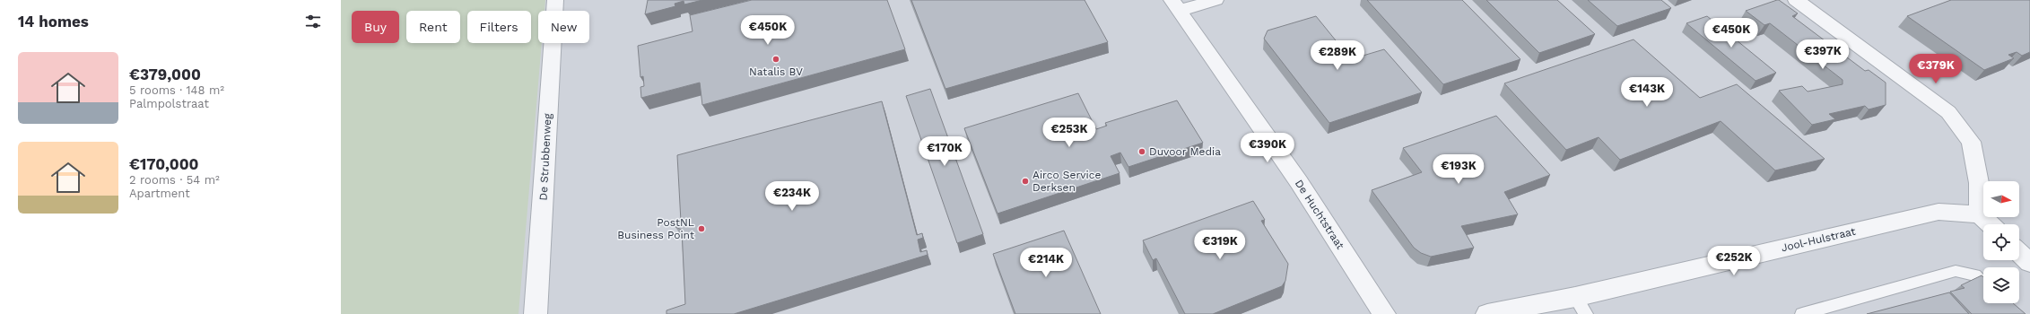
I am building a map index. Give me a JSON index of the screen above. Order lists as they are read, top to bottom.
{
  "streets": {
    "street": ["De Strubbenweg", "De Huchtstraat", "Jool-Hulstraat"]
  },
  "places": [
    "Natalis BV",
    "Duvoor Media",
    "Airco Service Derksen",
    "PostNL Business Point"
  ],
  "north": "right",
  "page": {
    "heading": "14 homes",
    "chip": [
      "Buy",
      "Rent",
      "Filters",
      "New"
    ],
    "price": [
      "€450K",
      "€450K",
      "€397K",
      "€289K",
      "€379K",
      "€143K",
      "€253K",
      "€390K",
      "€170K",
      "€193K",
      "€234K",
      "€319K",
      "€252K",
      "€214K"
    ],
    "list": [
      {
        "name": "€379,000",
        "note": "5 rooms · 148 m² · Palmpolstraat"
      },
      {
        "name": "€170,000",
        "note": "2 rooms · 54 m² · Apartment"
      }
    ]
  }
}
